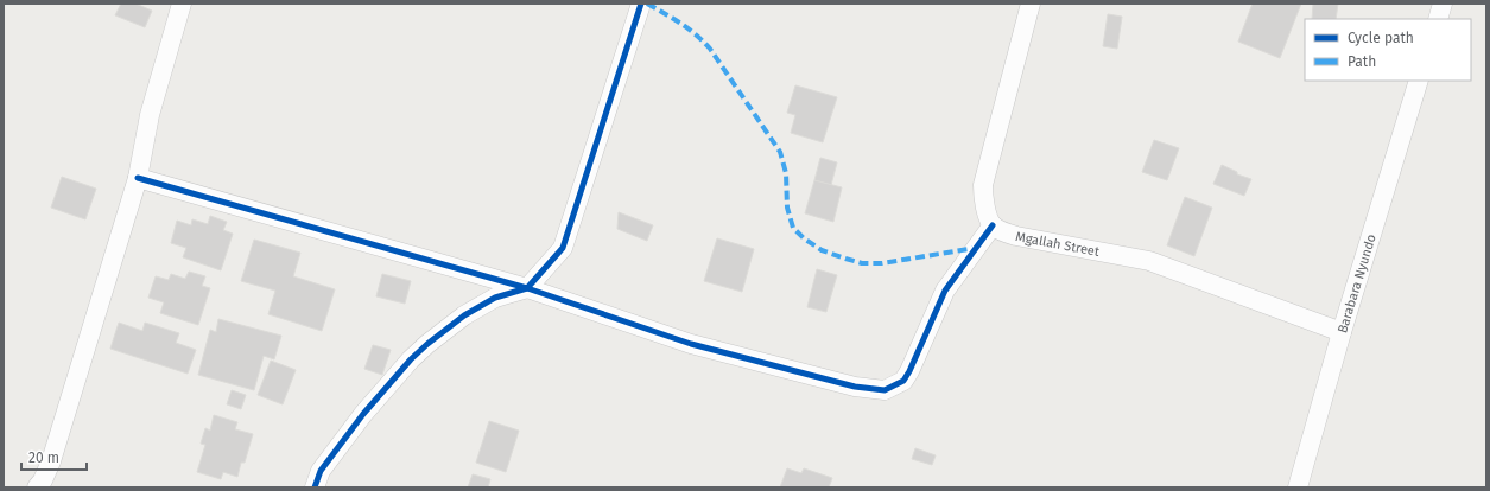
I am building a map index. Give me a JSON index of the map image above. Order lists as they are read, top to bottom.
{
  "streets": {
    "street": ["Mgallah Street", "Barabara Nyundo"]
  },
  "crossings": [
    ["Mgallah Street", "Barabara Nyundo"]
  ],
  "legend": ["Cycle path", "Path"],
  "scale_bar": "20 m"
}
